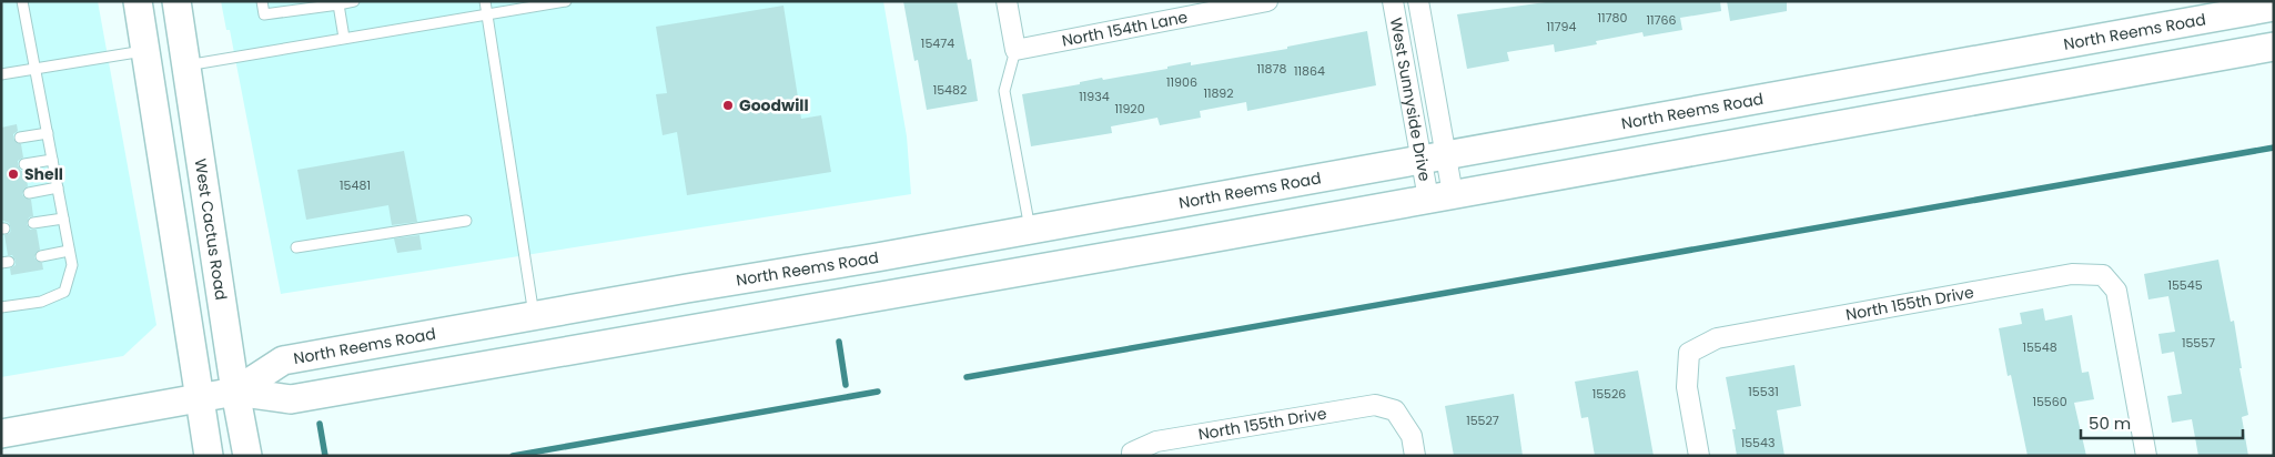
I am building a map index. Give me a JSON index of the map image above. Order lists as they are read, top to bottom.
{
  "streets": {
    "main road": ["North Reems Road", "West Cactus Road"],
    "street": ["North 154th Lane", "West Sunnyside Drive", "North 155th Drive"]
  },
  "crossings": [
    ["North Reems Road", "West Sunnyside Drive"],
    ["North Reems Road", "West Cactus Road"]
  ],
  "places": ["Goodwill", "Shell"],
  "house_numbers": [
    "11780",
    "11766",
    "11794",
    "15474",
    "11878",
    "11864",
    "11906",
    "15482",
    "11892",
    "11934",
    "11920",
    "15481",
    "15545",
    "15557",
    "15548",
    "15531",
    "15526",
    "15560",
    "15527",
    "15543"
  ],
  "scale_bar": "50 m"
}
